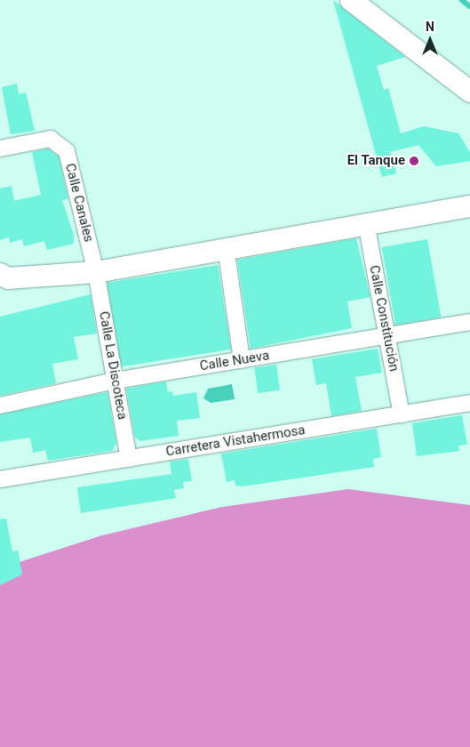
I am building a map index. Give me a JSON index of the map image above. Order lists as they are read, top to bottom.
{
  "streets": {
    "street": [
      "Calle Canales",
      "Calle Constitución",
      "Calle Nueva",
      "Calle La Discoteca",
      "Carretera Vistahermosa"
    ]
  },
  "crossings": [
    ["Calle Canales", "Calle La Discoteca"],
    ["Calle Constitución", "Calle Nueva"],
    ["Calle Constitución", "Carretera Vistahermosa"],
    ["Calle Nueva", "Calle La Discoteca"],
    ["Calle La Discoteca", "Carretera Vistahermosa"]
  ],
  "places": ["El Tanque"],
  "north": "top"
}
